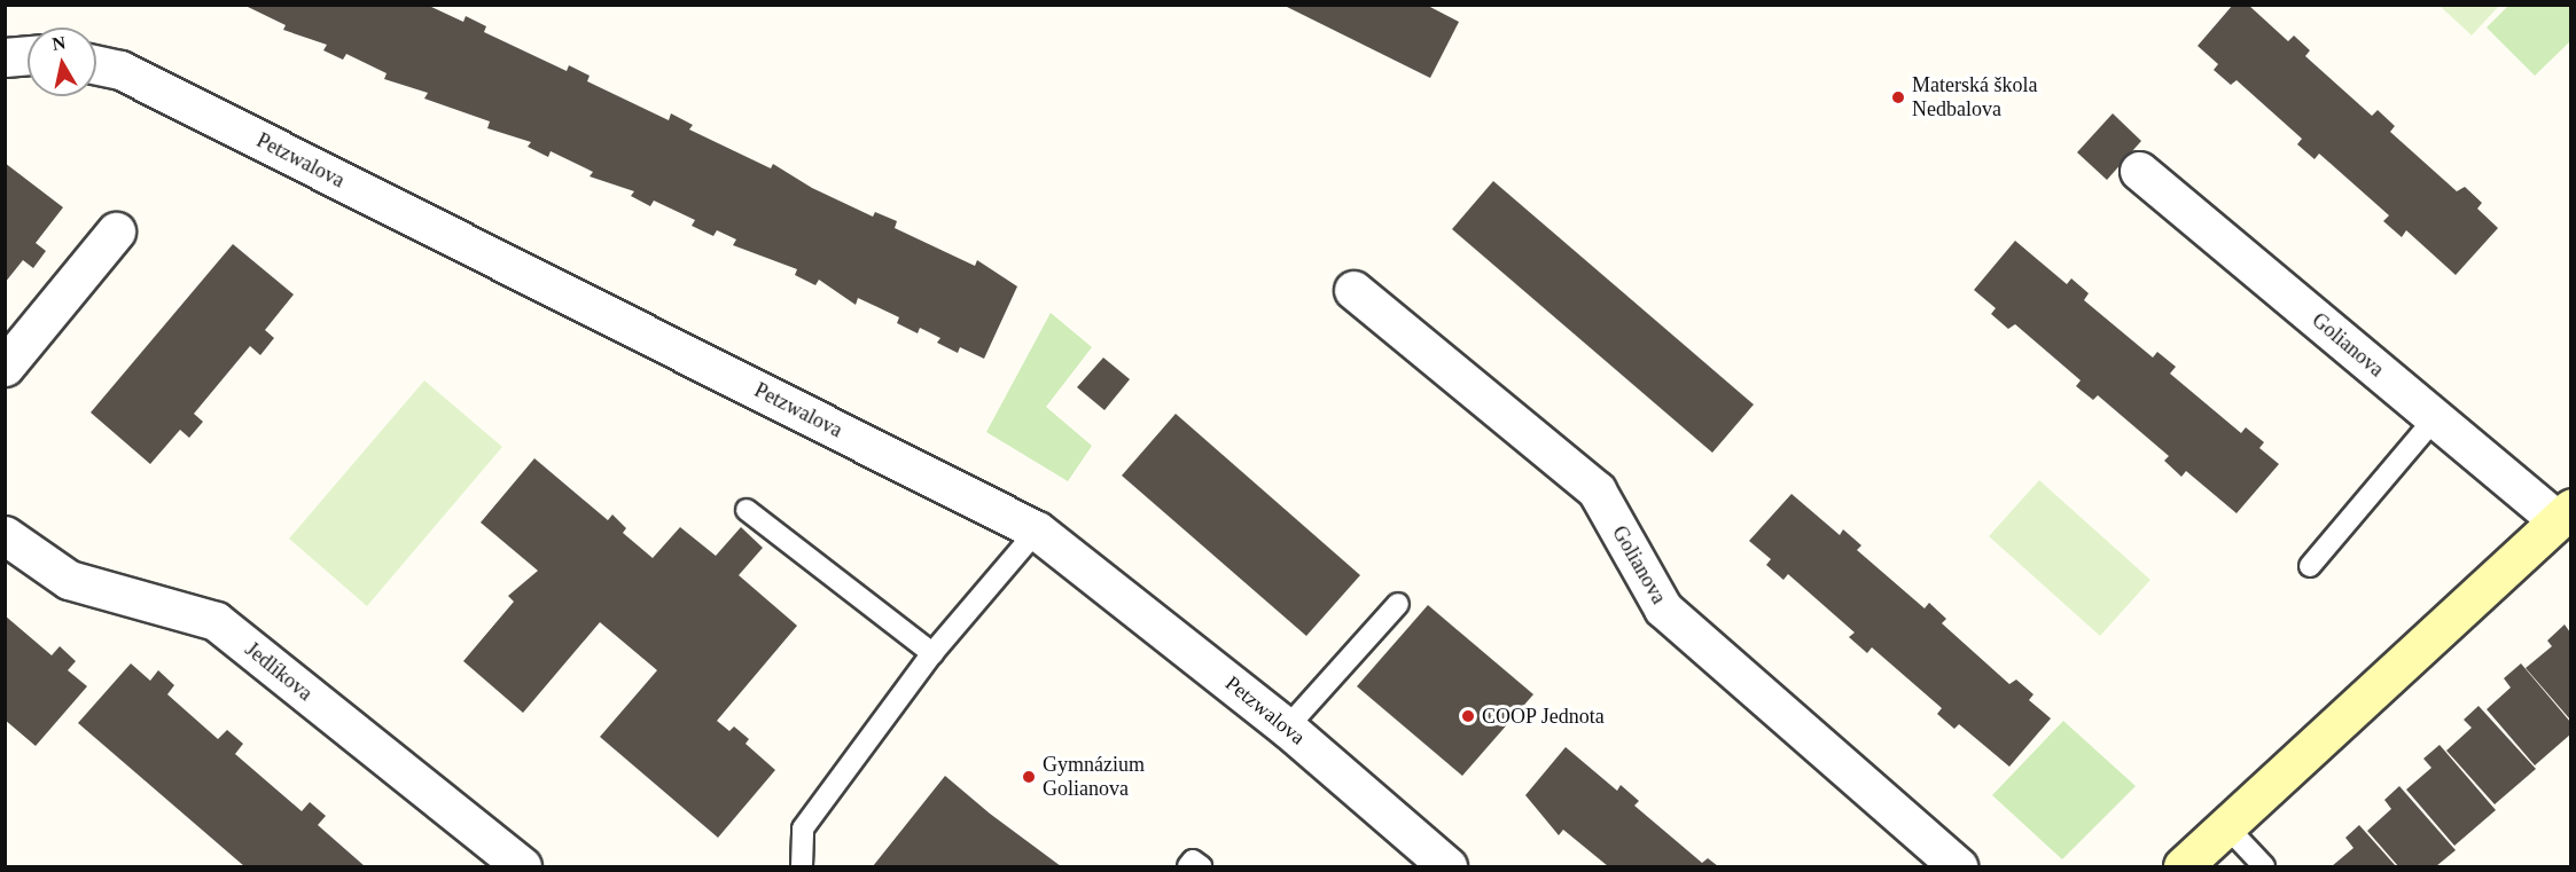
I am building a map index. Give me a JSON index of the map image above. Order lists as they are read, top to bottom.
{
  "streets": {
    "street": ["Petzwalova", "Golianova", "Jedlíkova"]
  },
  "places": ["Materská škola Nedbalova", "COOP Jednota", "Gymnázium Golianova"],
  "north": "top"
}
